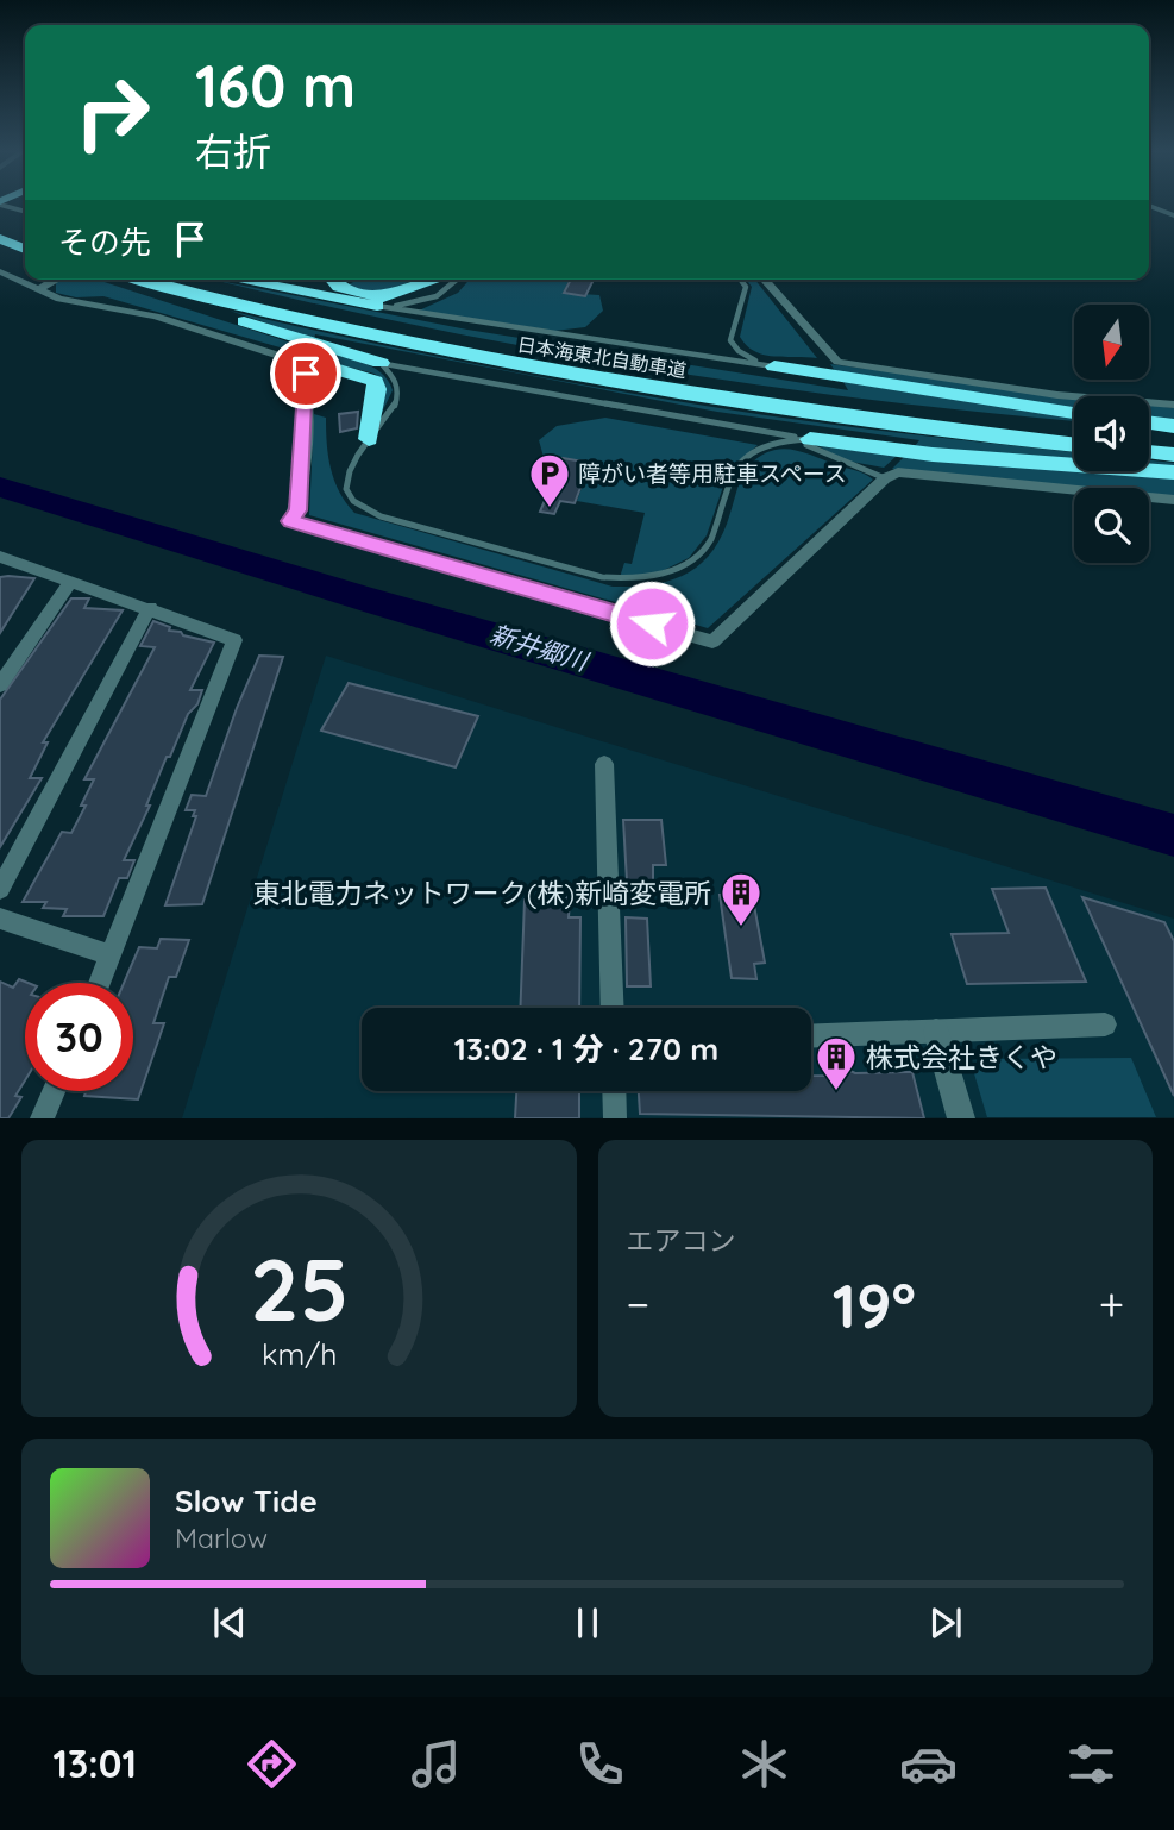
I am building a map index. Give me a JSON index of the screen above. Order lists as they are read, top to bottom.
{
  "streets": {
    "highway": ["日本海東北自動車道"]
  },
  "water": ["新井郷川"],
  "places": {
    "parking": ["障がい者等用駐車スペース"],
    "building": ["東北電力ネットワーク(株)新崎変電所", "株式会社きくや"]
  },
  "north": "bottom",
  "page": {
    "turn": ["160 m", "右折"],
    "then": "その先",
    "limit": "30",
    "trip": "13:02 · 1 分 · 270 m",
    "tile": "エアコン",
    "heat": ["−", "19°", "+"],
    "song": ["Slow Tide", "Marlow"],
    "tabs": "13:01",
    "gauge": ["25", "km/h"]
  }
}
